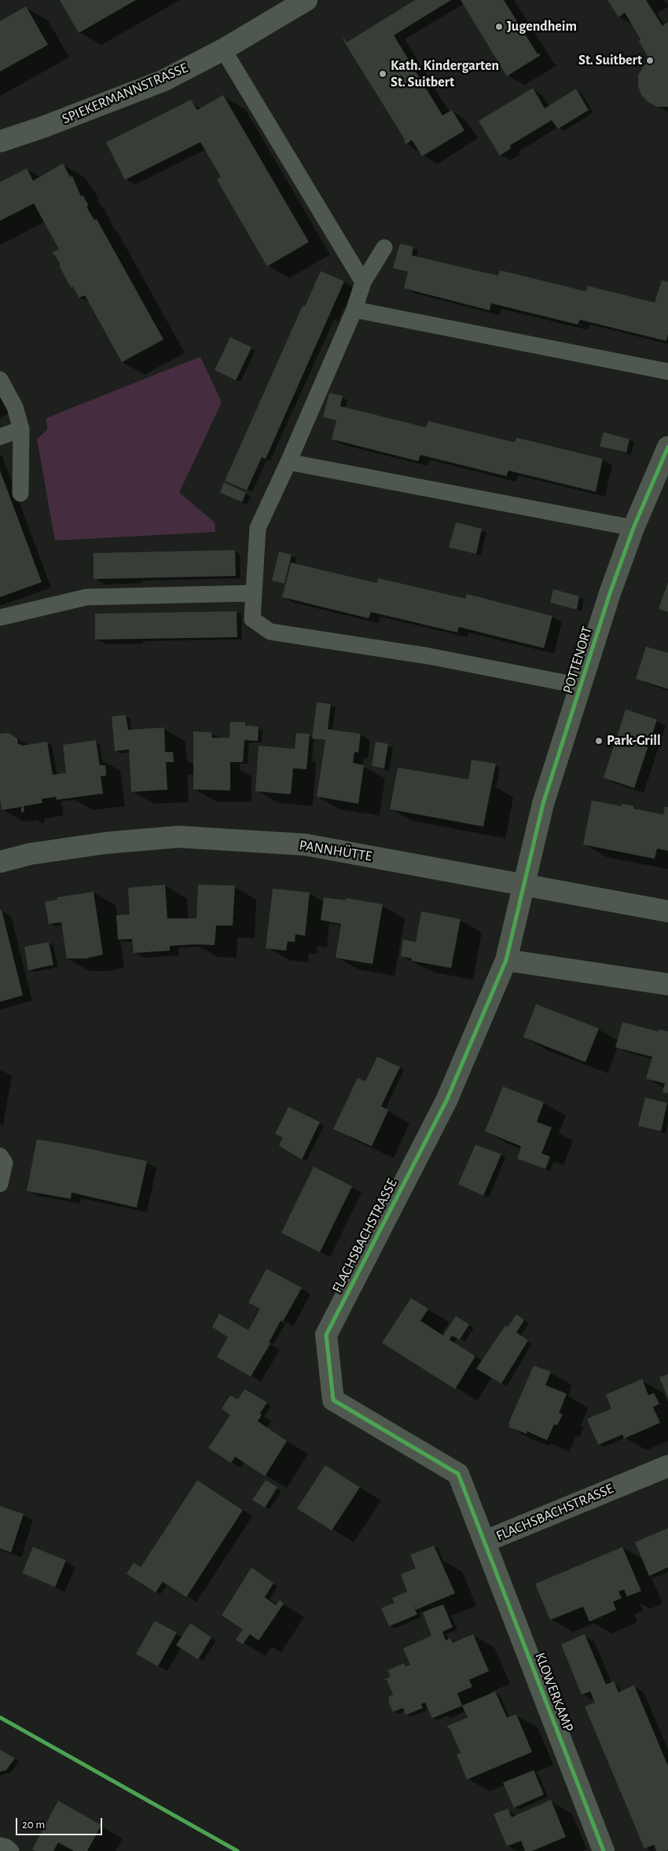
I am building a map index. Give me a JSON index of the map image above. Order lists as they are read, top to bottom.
{
  "streets": {
    "street": [
      "SPIEKERMANNSTRASSE",
      "POTTENORT",
      "PANNHÜTTE",
      "FLACHSBACHSTRASSE",
      "KLOWERKAMP"
    ]
  },
  "crossings": [
    ["POTTENORT", "PANNHÜTTE"],
    ["POTTENORT", "FLACHSBACHSTRASSE"],
    ["PANNHÜTTE", "FLACHSBACHSTRASSE"],
    ["FLACHSBACHSTRASSE", "KLOWERKAMP"]
  ],
  "places": [
    "Jugendheim",
    "St. Suitbert",
    "Kath. Kindergarten St. Suitbert",
    "Park-Grill"
  ],
  "scale_bar": "20 m"
}
